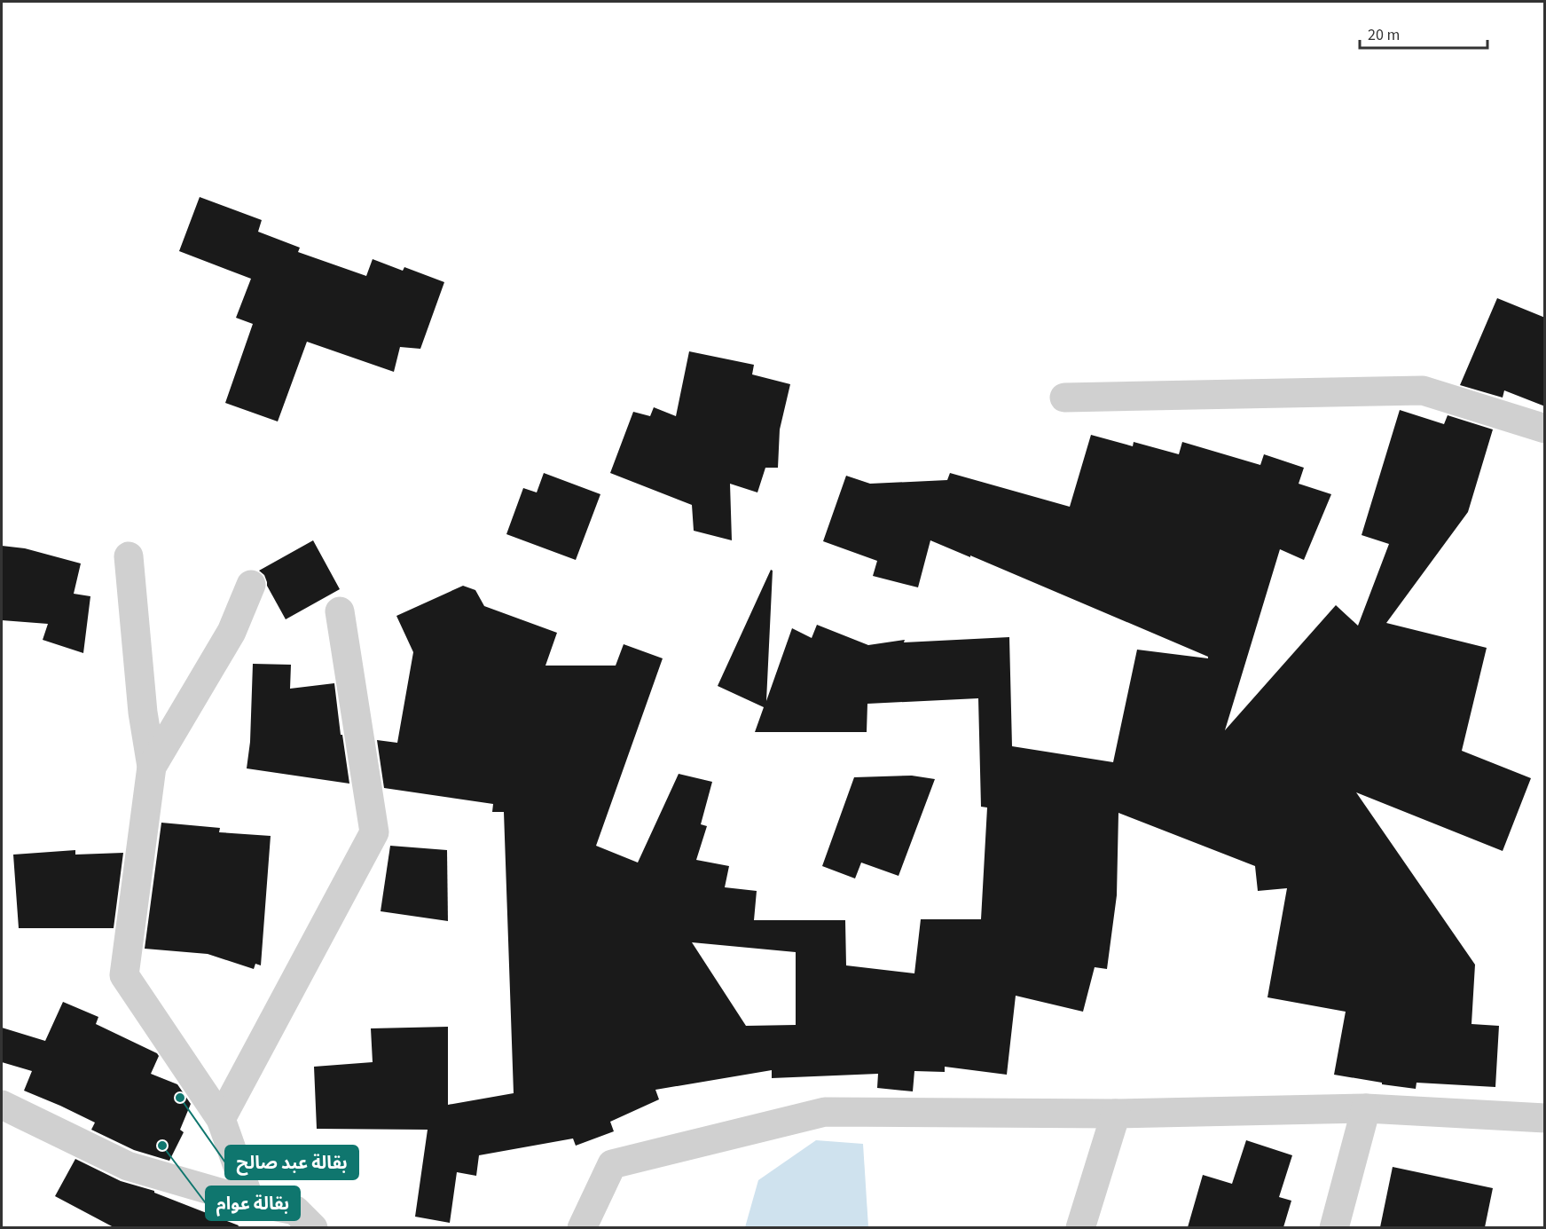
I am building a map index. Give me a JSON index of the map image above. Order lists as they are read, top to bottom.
{
  "places": ["بقالة عبد صالح", "بقالة عوام"],
  "scale_bar": "20 m"
}
